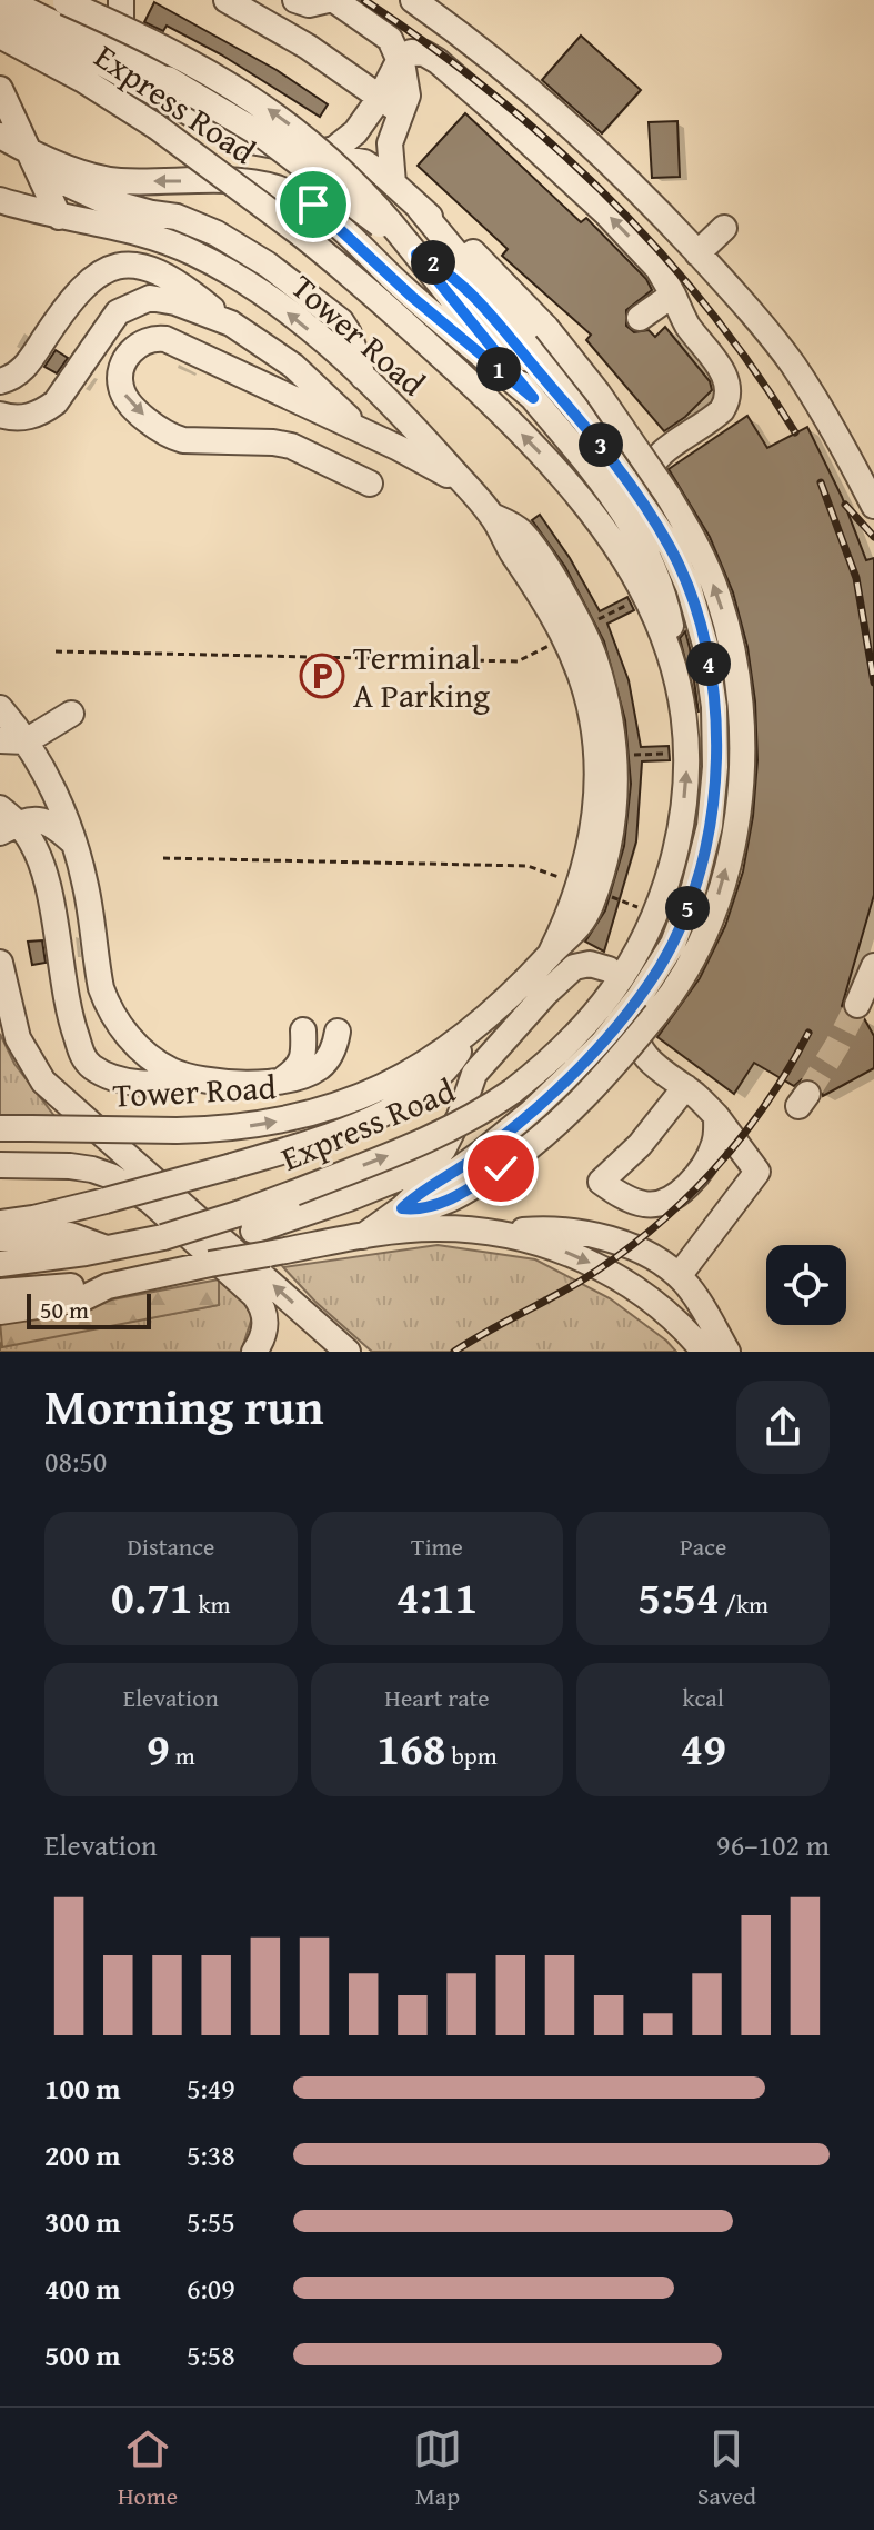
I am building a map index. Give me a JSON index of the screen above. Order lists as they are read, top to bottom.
{
  "streets": {
    "street": ["Express Road", "Tower Road"]
  },
  "places": {
    "parking": ["Terminal A Parking"]
  },
  "scale_bar": "50 m",
  "page": {
    "pins": [
      "2",
      "1",
      "3",
      "4",
      "5"
    ],
    "scale": "50 m",
    "heading": ["Morning run", "08:50"],
    "stats": [
      ["Distance", "0.71 km"],
      ["Time", "4:11"],
      ["Pace", "5:54 /km"],
      ["Elevation", "9 m"],
      ["Heart rate", "168 bpm"],
      ["kcal", "49"]
    ],
    "chart": ["Elevation", "96–102 m"],
    "list": [
      {
        "name": "100 m",
        "note": "5:49"
      },
      {
        "name": "200 m",
        "note": "5:38"
      },
      {
        "name": "300 m",
        "note": "5:55"
      },
      {
        "name": "400 m",
        "note": "6:09"
      },
      {
        "name": "500 m",
        "note": "5:58"
      }
    ],
    "tabs": ["Home", "Map", "Saved"]
  }
}
